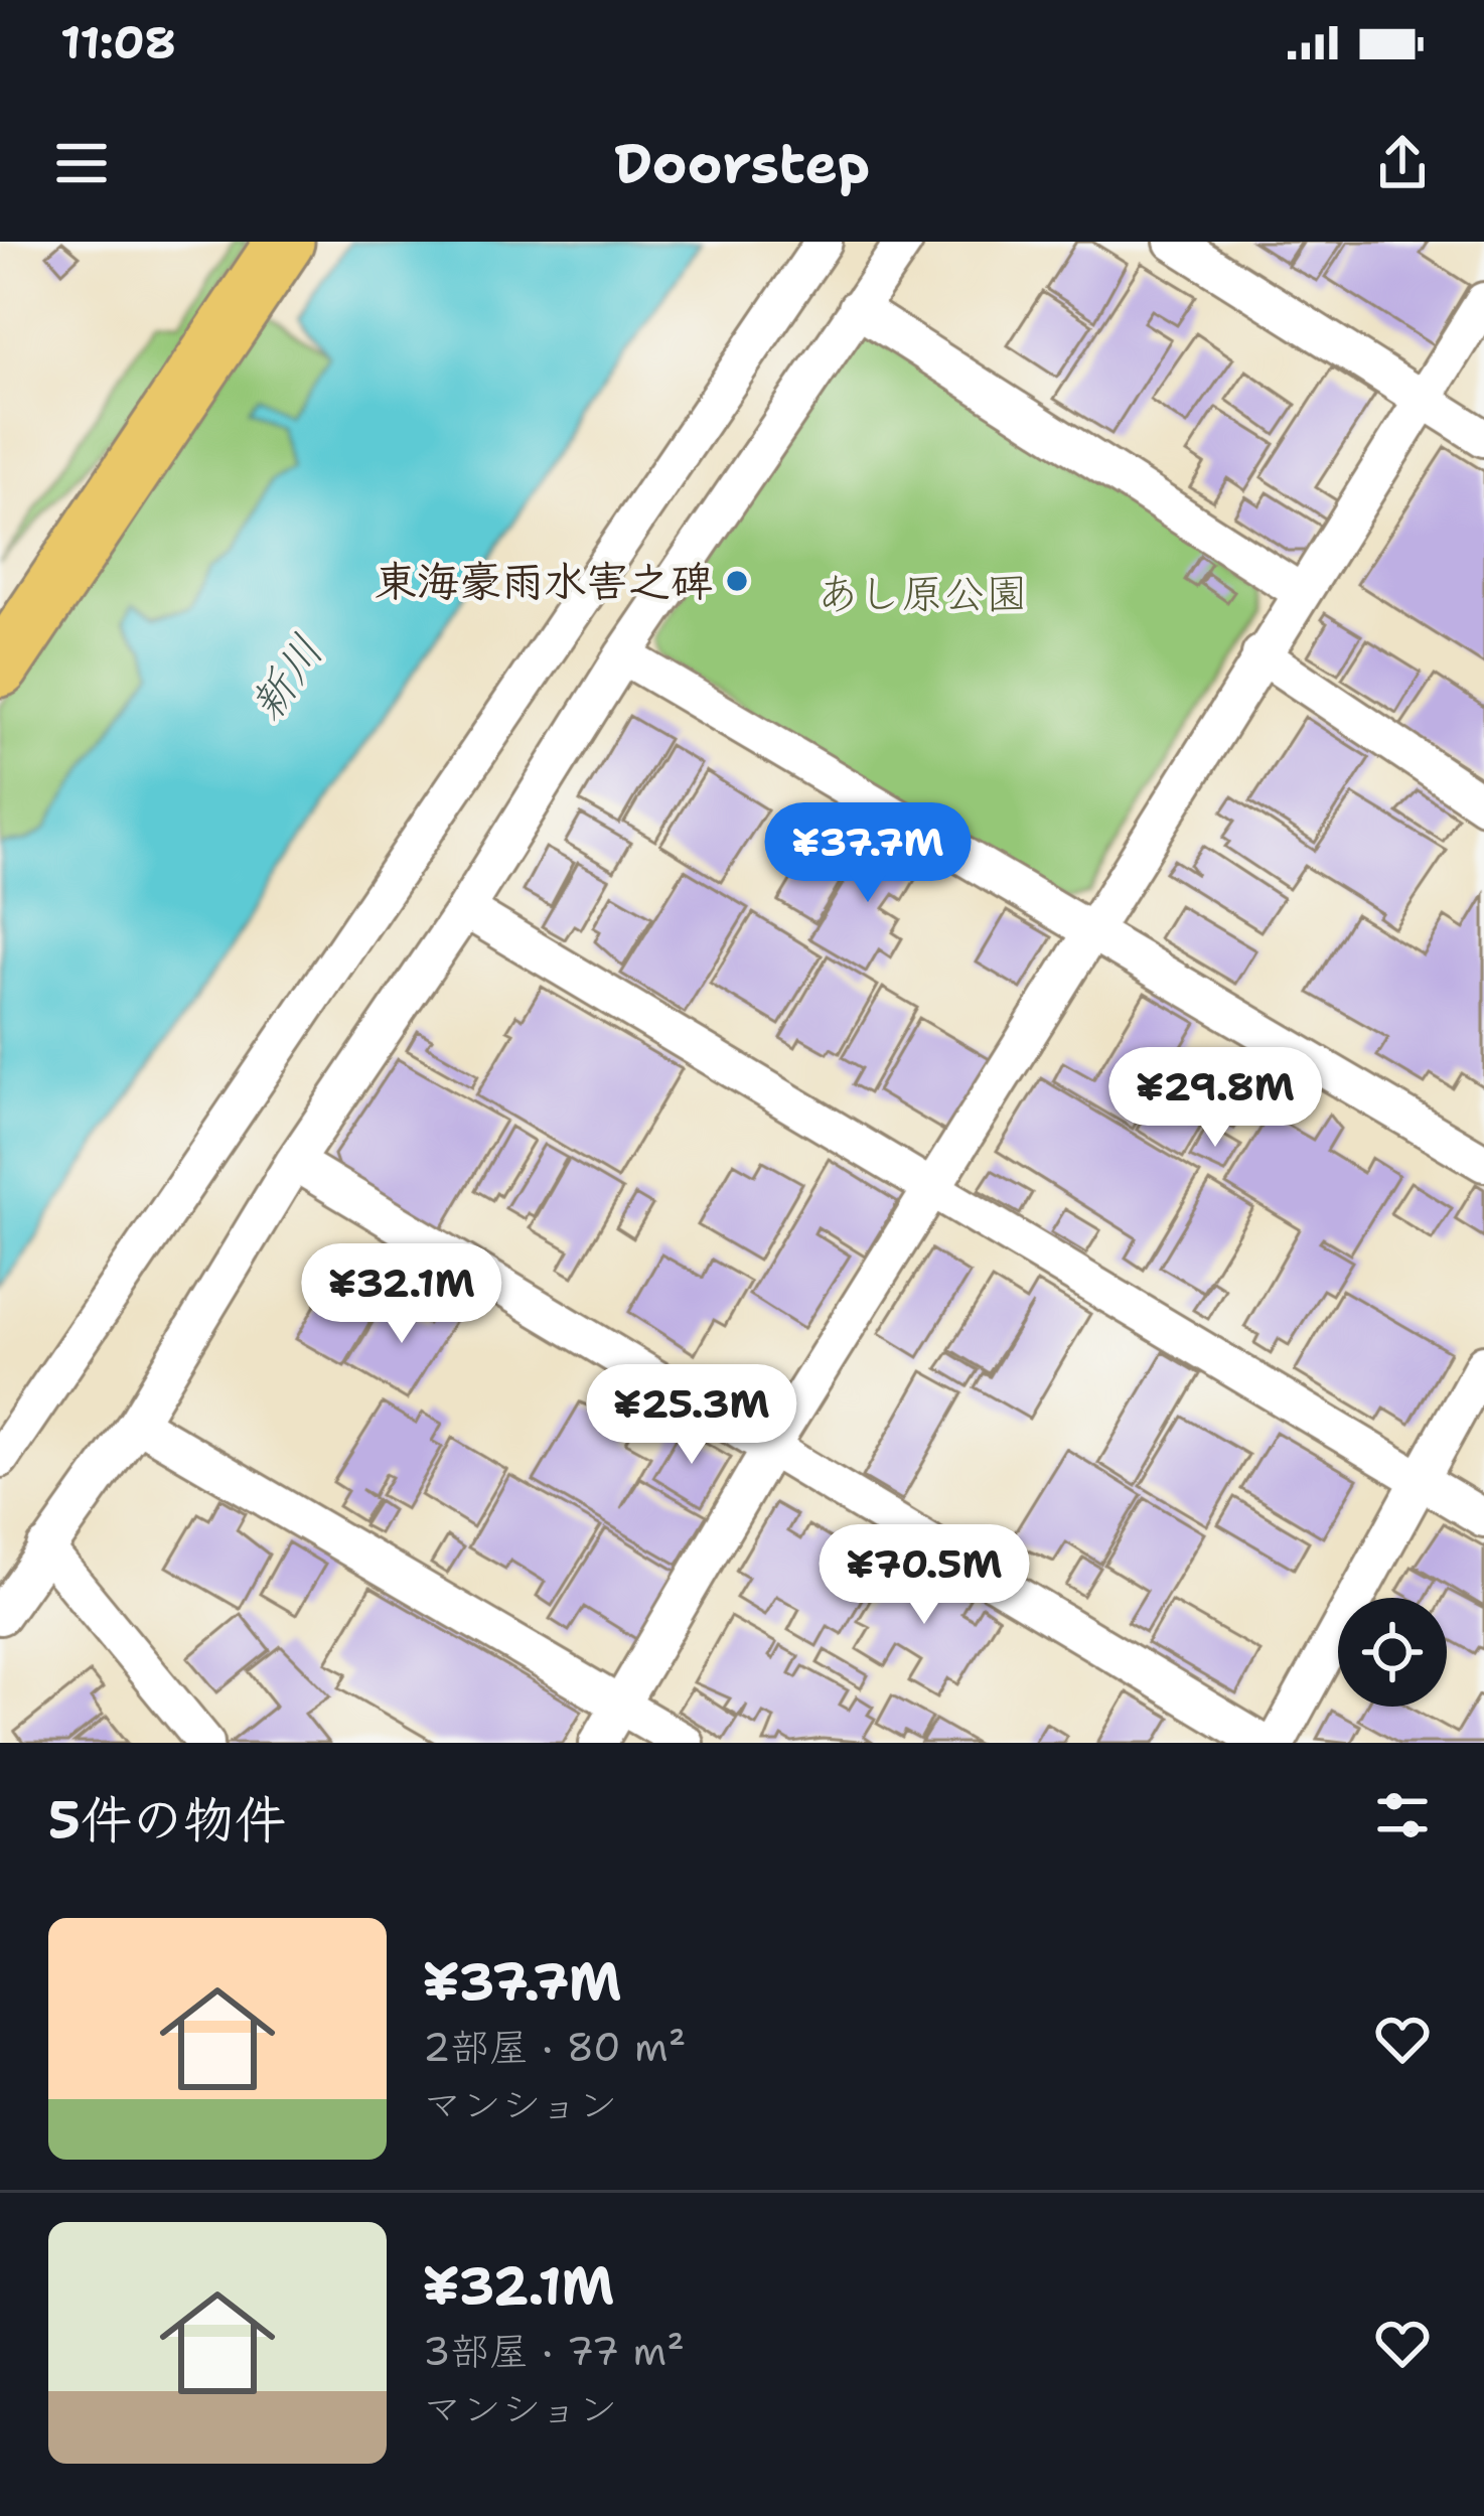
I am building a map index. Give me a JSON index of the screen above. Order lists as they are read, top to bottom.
{
  "water": ["新川"],
  "parks": ["あし原公園"],
  "places": ["東海豪雨水害之碑"],
  "page": {
    "status": "11:08",
    "header": "Doorstep",
    "price": [
      "¥37.7M",
      "¥29.8M",
      "¥32.1M",
      "¥25.3M",
      "¥70.5M"
    ],
    "heading": "5件の物件",
    "list": [
      {
        "name": "¥37.7M",
        "note": "2部屋 · 80 m² · マンション"
      },
      {
        "name": "¥32.1M",
        "note": "3部屋 · 77 m² · マンション"
      }
    ]
  }
}
